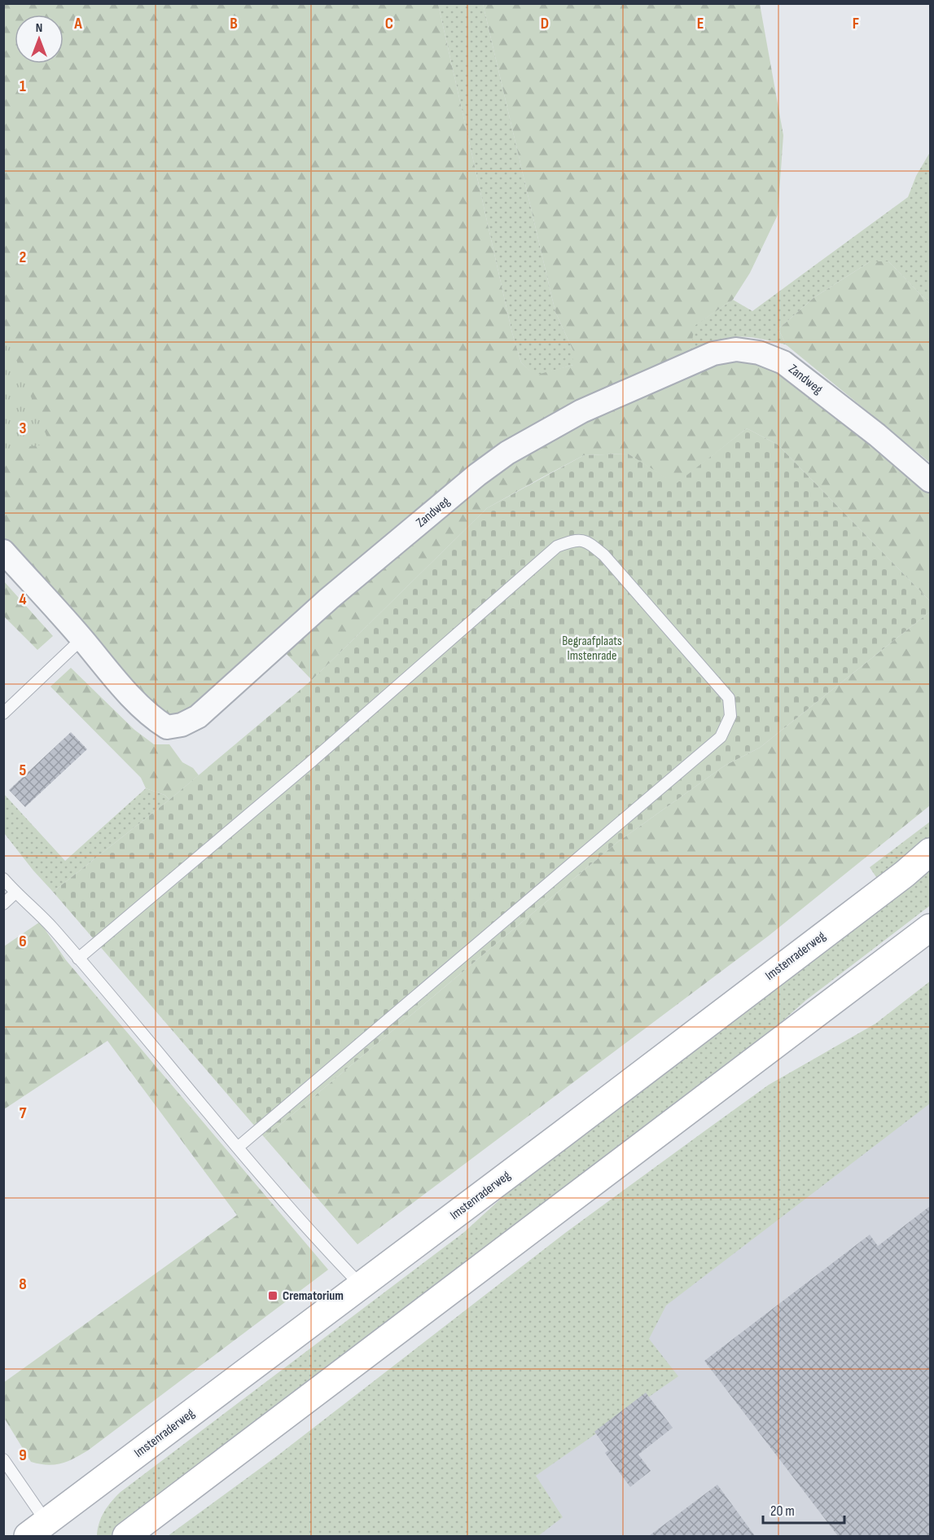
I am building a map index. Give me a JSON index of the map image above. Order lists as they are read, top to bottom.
{
  "streets": {
    "street": ["Zandweg", "Imstenraderweg"]
  },
  "parks": ["Begraafplaats Imstenrade"],
  "places": {
    "transit": ["Crematorium"]
  },
  "scale_bar": "20 m",
  "north": "top",
  "grid": {
    "columns": [
      "A",
      "B",
      "C",
      "D",
      "E",
      "F"
    ],
    "rows": [
      "1",
      "2",
      "3",
      "4",
      "5",
      "6",
      "7",
      "8",
      "9"
    ]
  }
}
